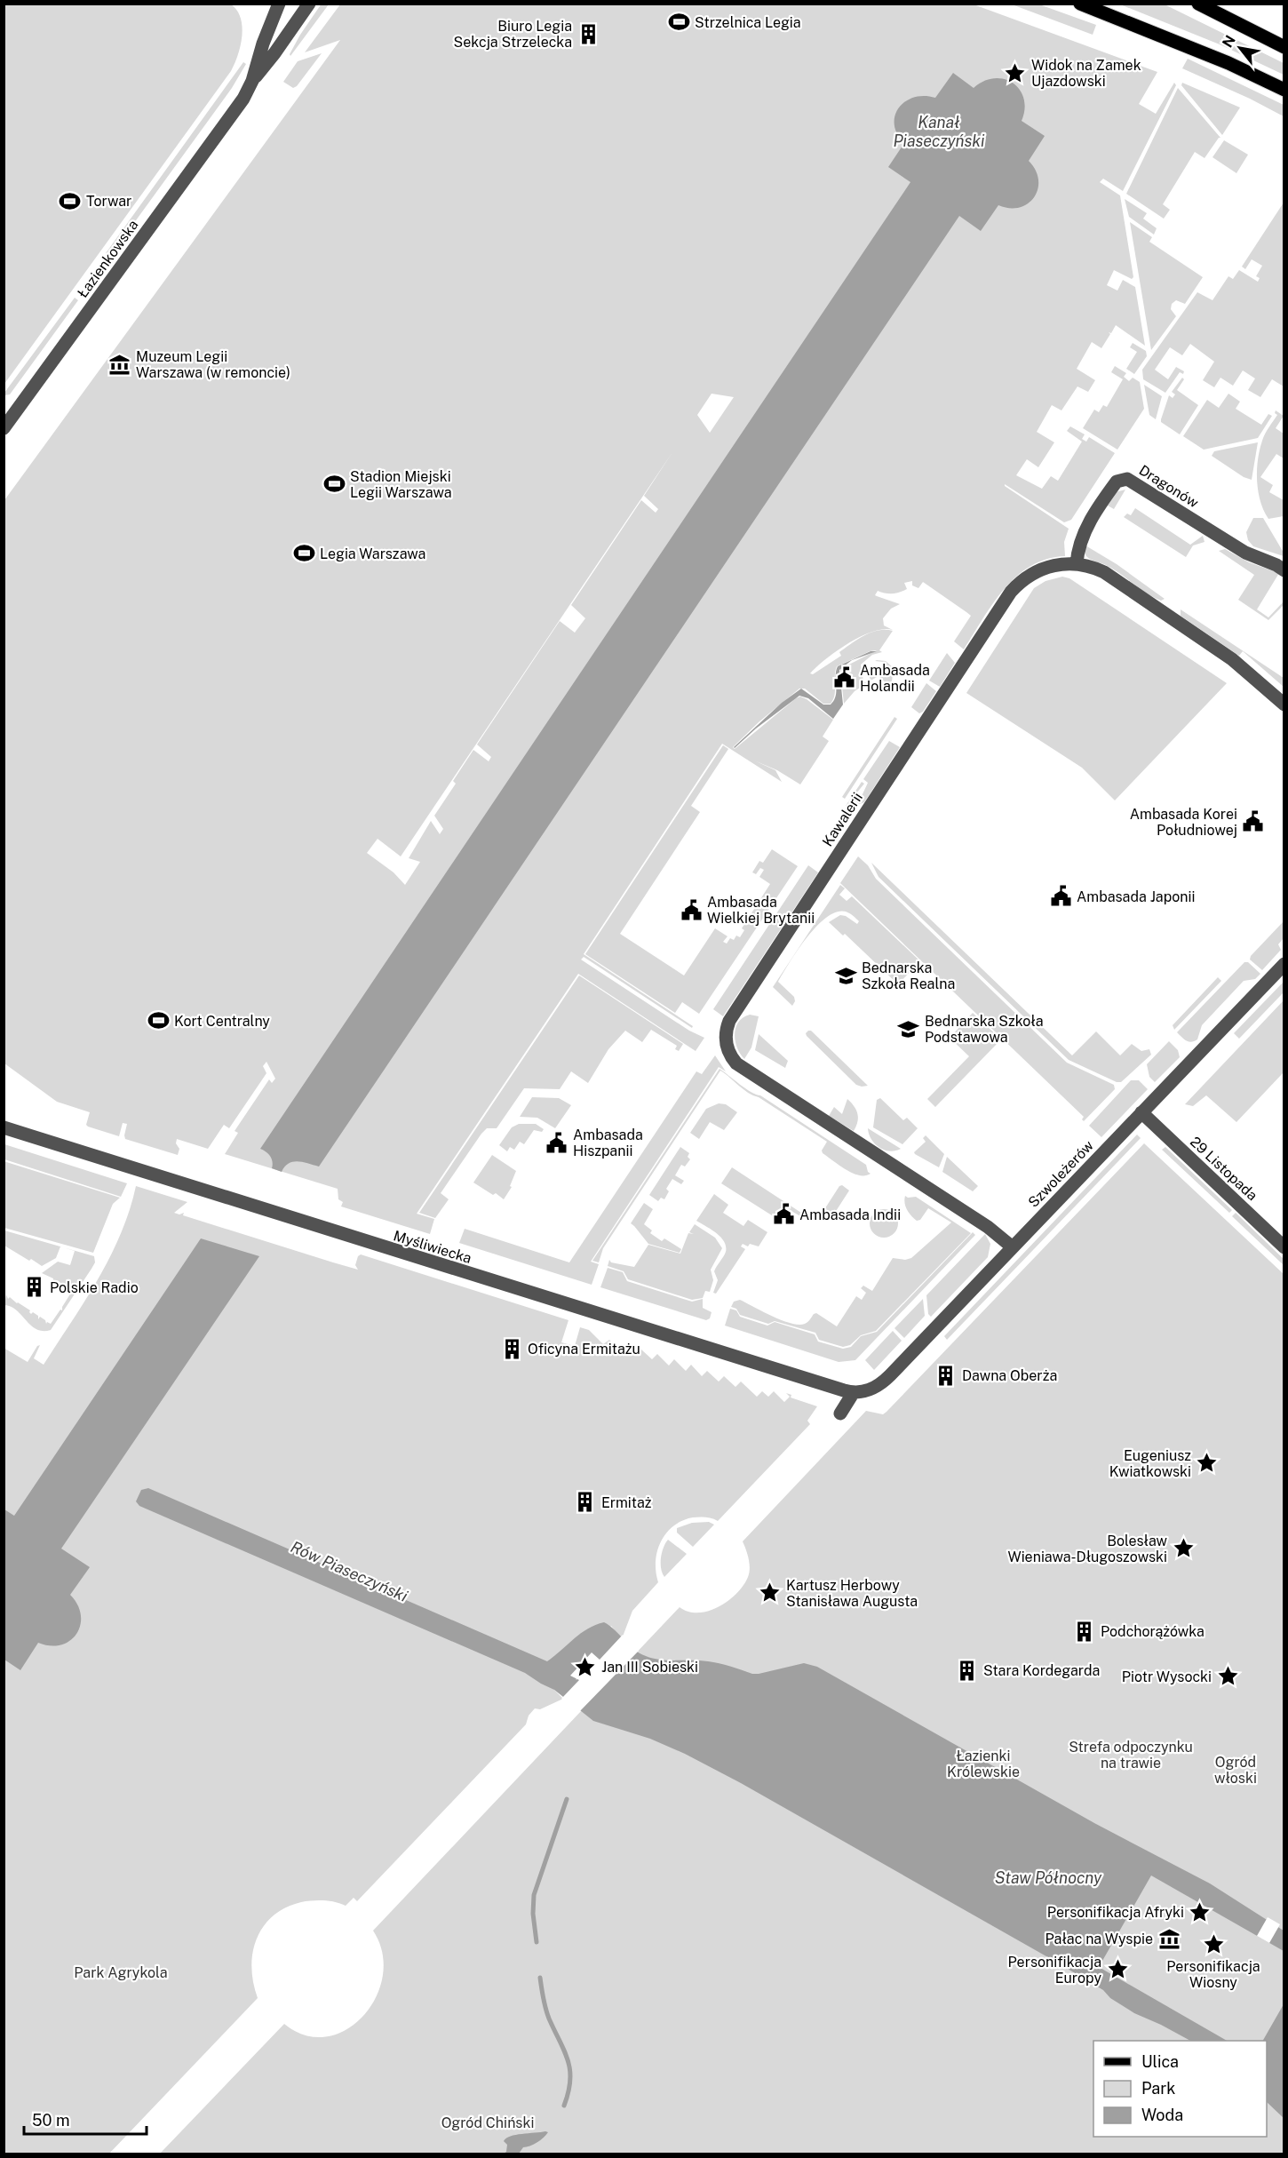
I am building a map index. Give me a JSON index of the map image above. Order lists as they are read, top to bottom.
{
  "streets": {
    "street": [
      "Łazienkowska",
      "Dragonów",
      "Kawalerii",
      "29 Listopada",
      "Szwoleżerów",
      "Myśliwiecka"
    ]
  },
  "crossings": [
    ["Dragonów", "Kawalerii"],
    ["Kawalerii", "Szwoleżerów"],
    ["29 Listopada", "Szwoleżerów"],
    ["Szwoleżerów", "Myśliwiecka"]
  ],
  "water": ["Kanał Piaseczyński", "Rów Piaseczyński", "Staw Północny"],
  "parks": [
    "Strefa odpoczynku na trawie",
    "Łazienki Królewskie",
    "Ogród włoski",
    "Park Agrykola",
    "Ogród Chiński"
  ],
  "places": {
    "sports": [
      "Strzelnica Legia",
      "Torwar",
      "Stadion Miejski Legii Warszawa",
      "Legia Warszawa",
      "Kort Centralny"
    ],
    "building": [
      "Biuro Legia Sekcja Strzelecka",
      "Polskie Radio",
      "Oficyna Ermitażu",
      "Dawna Oberża",
      "Ermitaż",
      "Podchorążówka",
      "Stara Kordegarda"
    ],
    "place": [
      "Widok na Zamek Ujazdowski",
      "Eugeniusz Kwiatkowski",
      "Bolesław Wieniawa-Długoszowski",
      "Kartusz Herbowy Stanisława Augusta",
      "Jan III Sobieski",
      "Piotr Wysocki",
      "Personifikacja Afryki",
      "Personifikacja Wiosny",
      "Personifikacja Europy"
    ],
    "museum": ["Muzeum Legii Warszawa (w remoncie)", "Pałac na Wyspie"],
    "public building": [
      "Ambasada Holandii",
      "Ambasada Korei Południowej",
      "Ambasada Japonii",
      "Ambasada Wielkiej Brytanii",
      "Ambasada Hiszpanii",
      "Ambasada Indii"
    ],
    "school or university": ["Bednarska Szkoła Realna", "Bednarska Szkoła Podstawowa"]
  },
  "legend": ["Ulica", "Park", "Woda"],
  "scale_bar": "50 m",
  "north": "top left"
}
